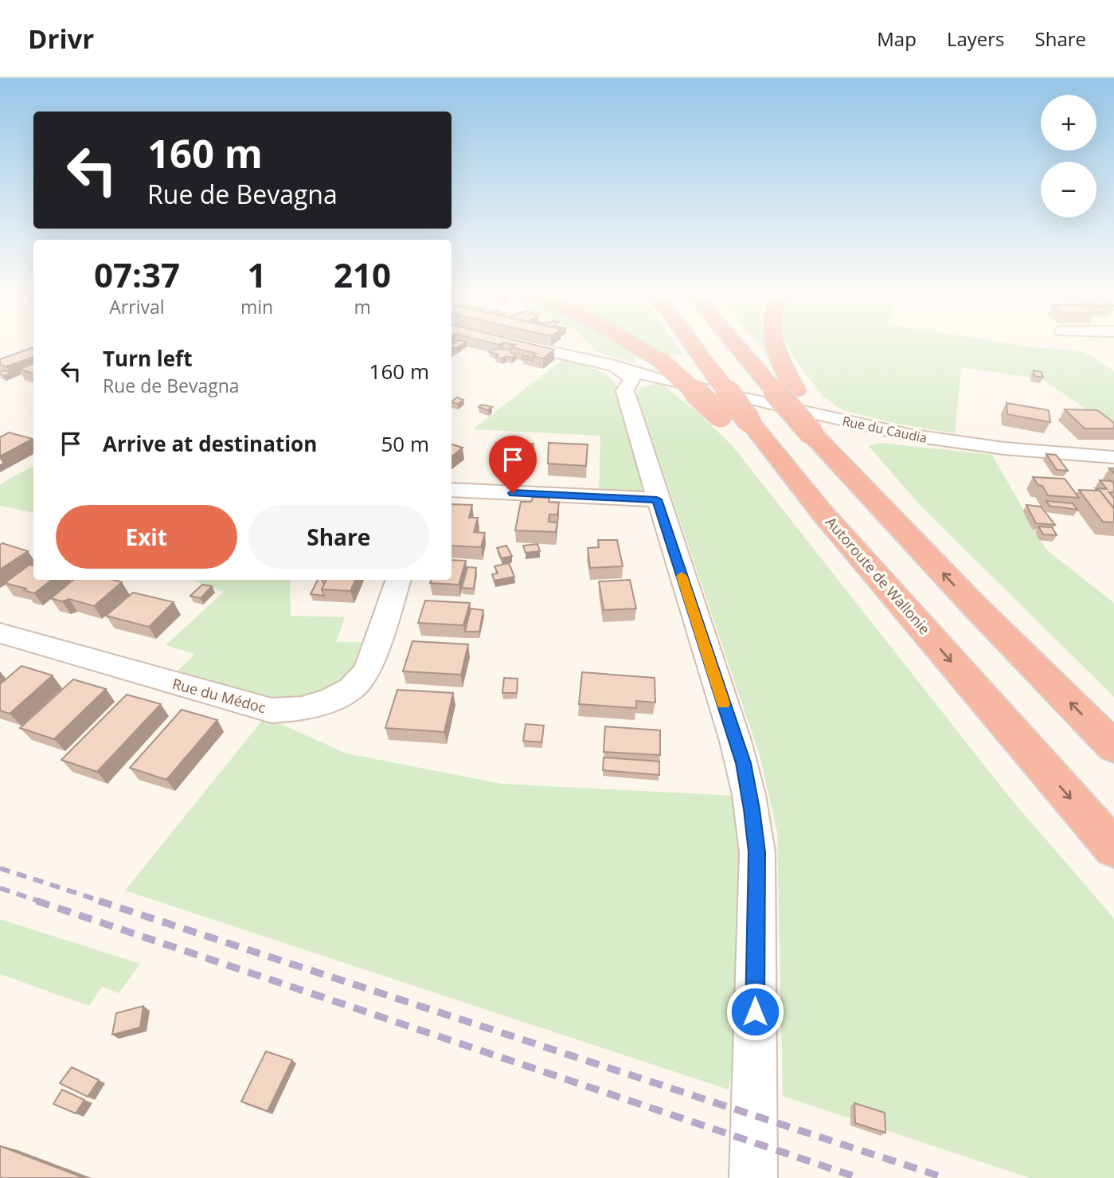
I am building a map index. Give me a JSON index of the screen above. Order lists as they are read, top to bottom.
{
  "streets": {
    "highway": ["Autoroute de Wallonie"],
    "street": ["Rue du Caudia", "Rue du Médoc"]
  },
  "page": {
    "header": "Drivr",
    "nav": ["Map", "Layers", "Share"],
    "map_buttons": ["+", "−"],
    "turn": ["160 m", "Rue de Bevagna"],
    "eta": [
      "07:37",
      "Arrival",
      "1",
      "min",
      "210",
      "m"
    ],
    "list": [
      {
        "name": "Turn left",
        "note": "Rue de Bevagna",
        "value": "160 m"
      },
      {
        "name": "Arrive at destination",
        "value": "50 m"
      }
    ],
    "buttons": ["Exit", "Share"]
  }
}
